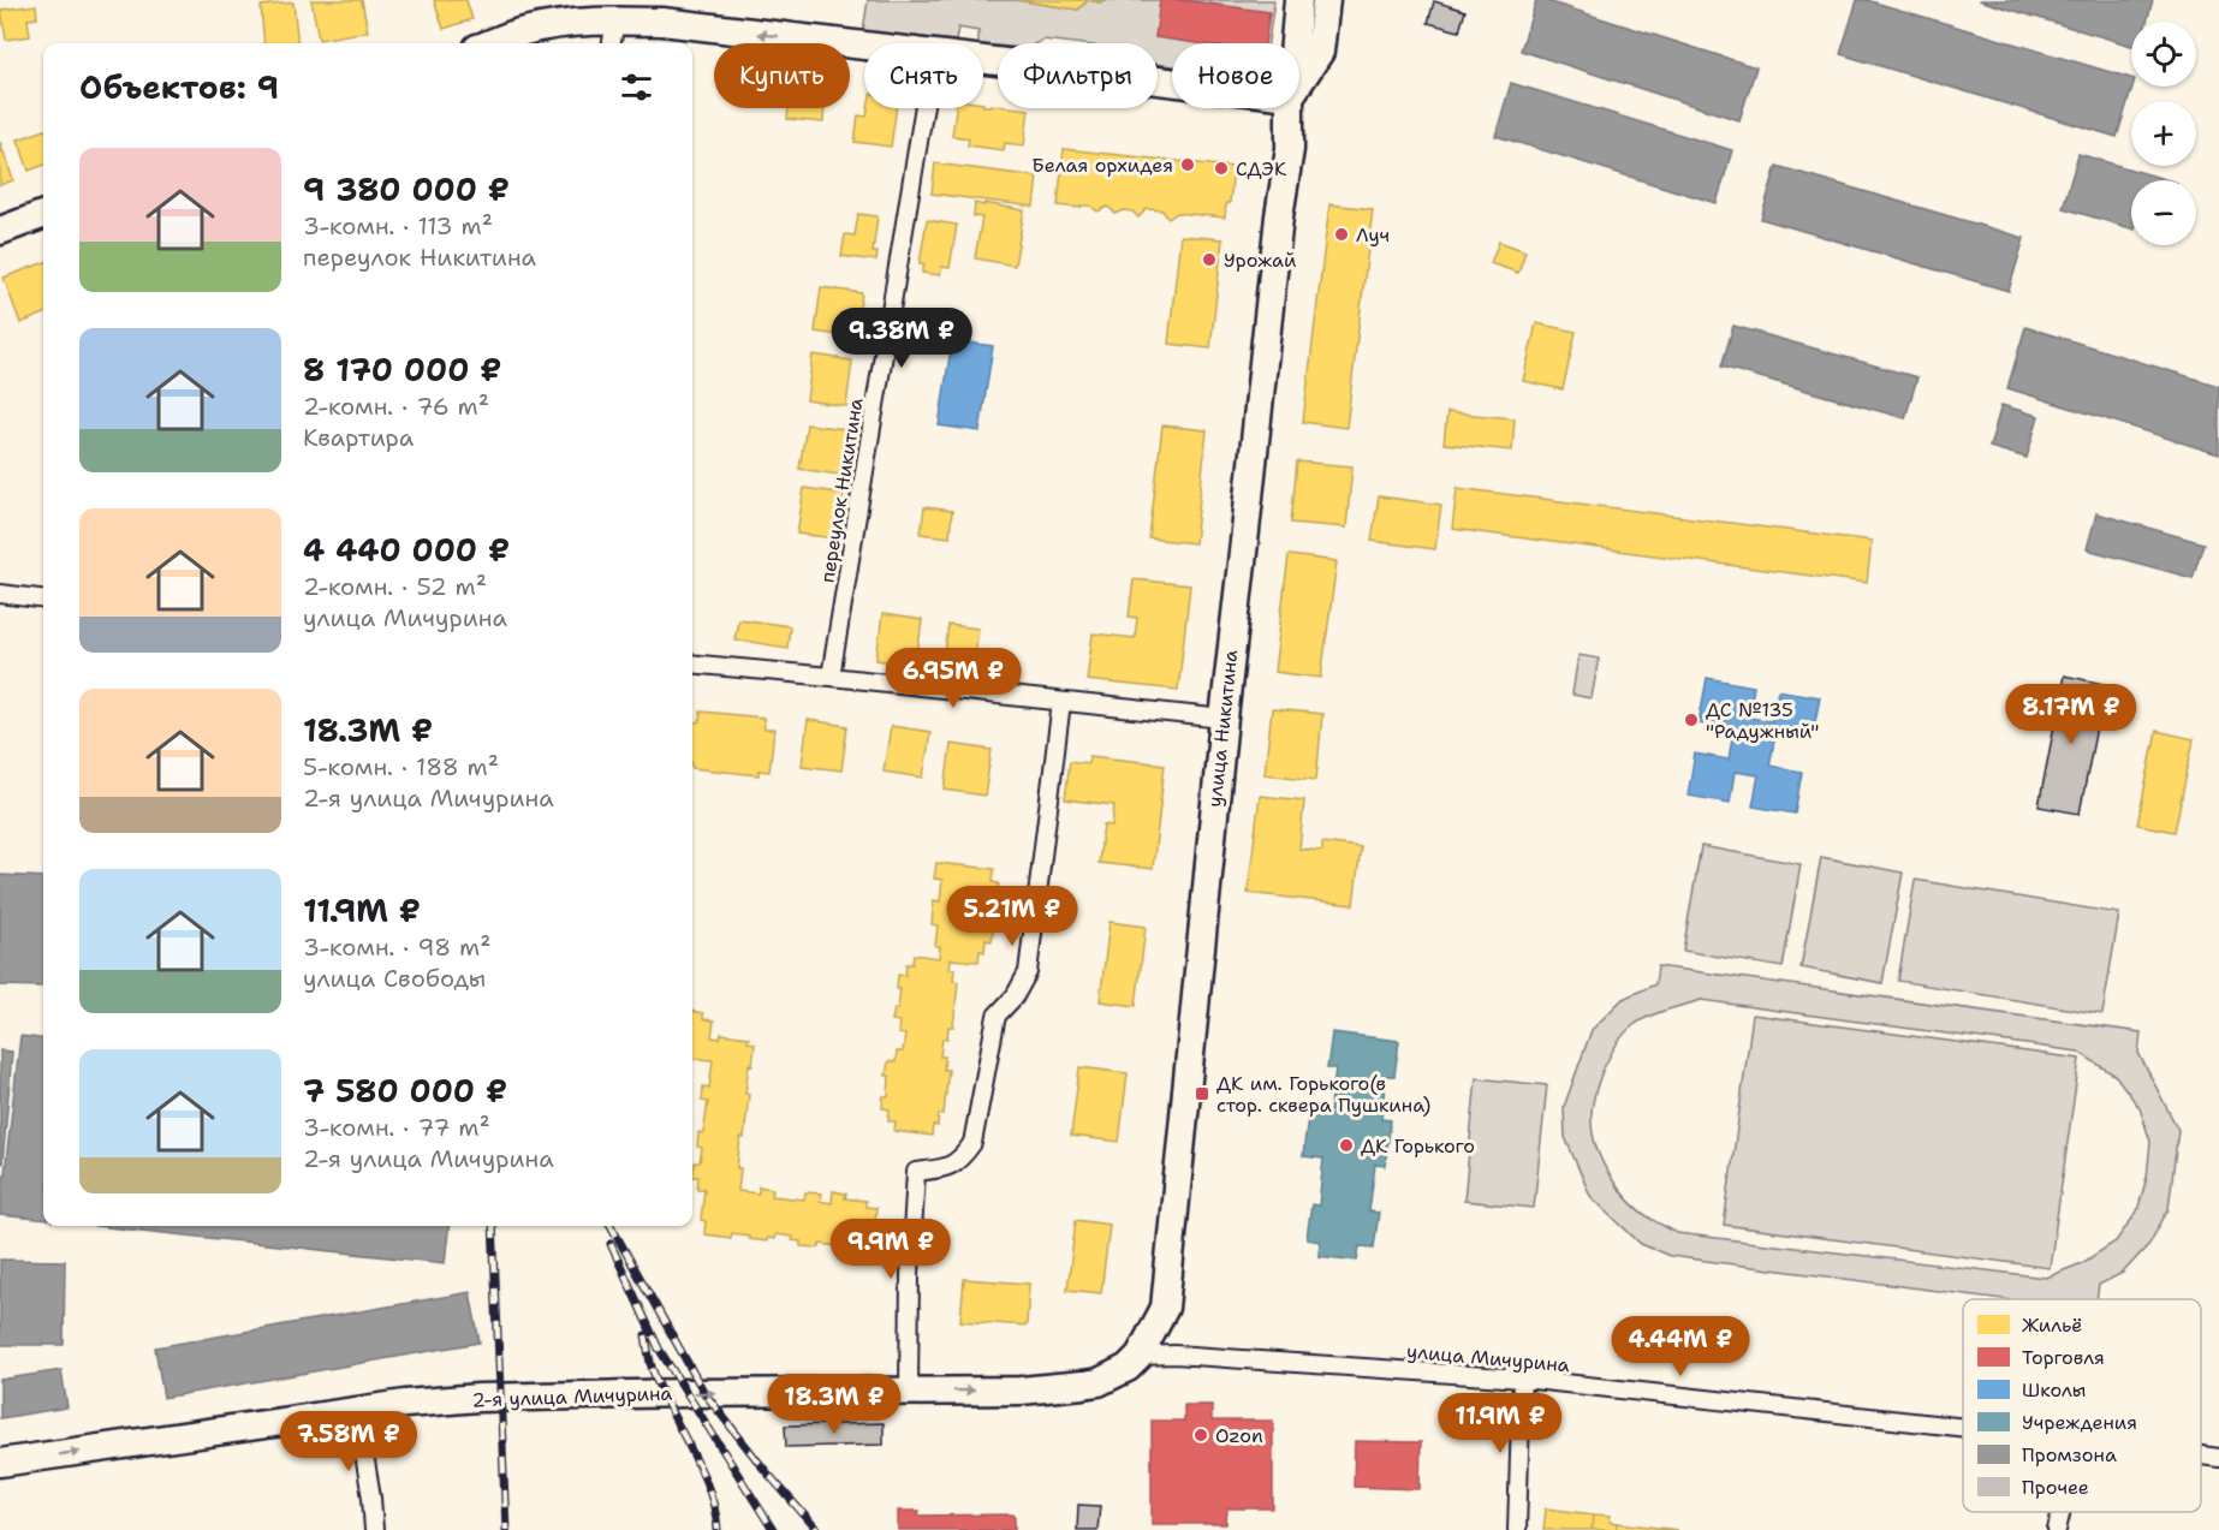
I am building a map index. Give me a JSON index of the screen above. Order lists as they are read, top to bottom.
{
  "streets": {
    "main road": ["улица Никитина", "2-я улица Мичурина"],
    "street": ["переулок Никитина", "улица Мичурина"]
  },
  "crossings": [
    ["улица Никитина", "улица Мичурина"],
    ["улица Никитина", "2-я улица Мичурина"],
    ["улица Мичурина", "2-я улица Мичурина"]
  ],
  "one_way": ["2-я улица Мичурина"],
  "places": {
    "other": [
      "Белая орхидея",
      "СДЭК",
      "Луч",
      "Урожай",
      "ДС №135 \"Радужный\"",
      "ДК Горького",
      "Ozon"
    ],
    "transit": ["ДК им. Горького(в стор. сквера Пушкина)"]
  },
  "legend": [
    "Жильё",
    "Торговля",
    "Школы",
    "Учреждения",
    "Промзона",
    "Прочее"
  ],
  "page": {
    "map_buttons": ["+", "−"],
    "chip": [
      "Купить",
      "Снять",
      "Фильтры",
      "Новое"
    ],
    "heading": "Объектов: 9",
    "list": [
      {
        "name": "9 380 000 ₽",
        "note": "3-комн. · 113 m² · переулок Никитина"
      },
      {
        "name": "8 170 000 ₽",
        "note": "2-комн. · 76 m² · Квартира"
      },
      {
        "name": "4 440 000 ₽",
        "note": "2-комн. · 52 m² · улица Мичурина"
      },
      {
        "name": "18.3M ₽",
        "note": "5-комн. · 188 m² · 2-я улица Мичурина"
      },
      {
        "name": "11.9M ₽",
        "note": "3-комн. · 98 m² · улица Свободы"
      },
      {
        "name": "7 580 000 ₽",
        "note": "3-комн. · 77 m² · 2-я улица Мичурина"
      }
    ],
    "price": [
      "9.38M ₽",
      "6.95M ₽",
      "8.17M ₽",
      "5.21M ₽",
      "9.9M ₽",
      "4.44M ₽",
      "18.3M ₽",
      "11.9M ₽",
      "7.58M ₽"
    ]
  }
}
